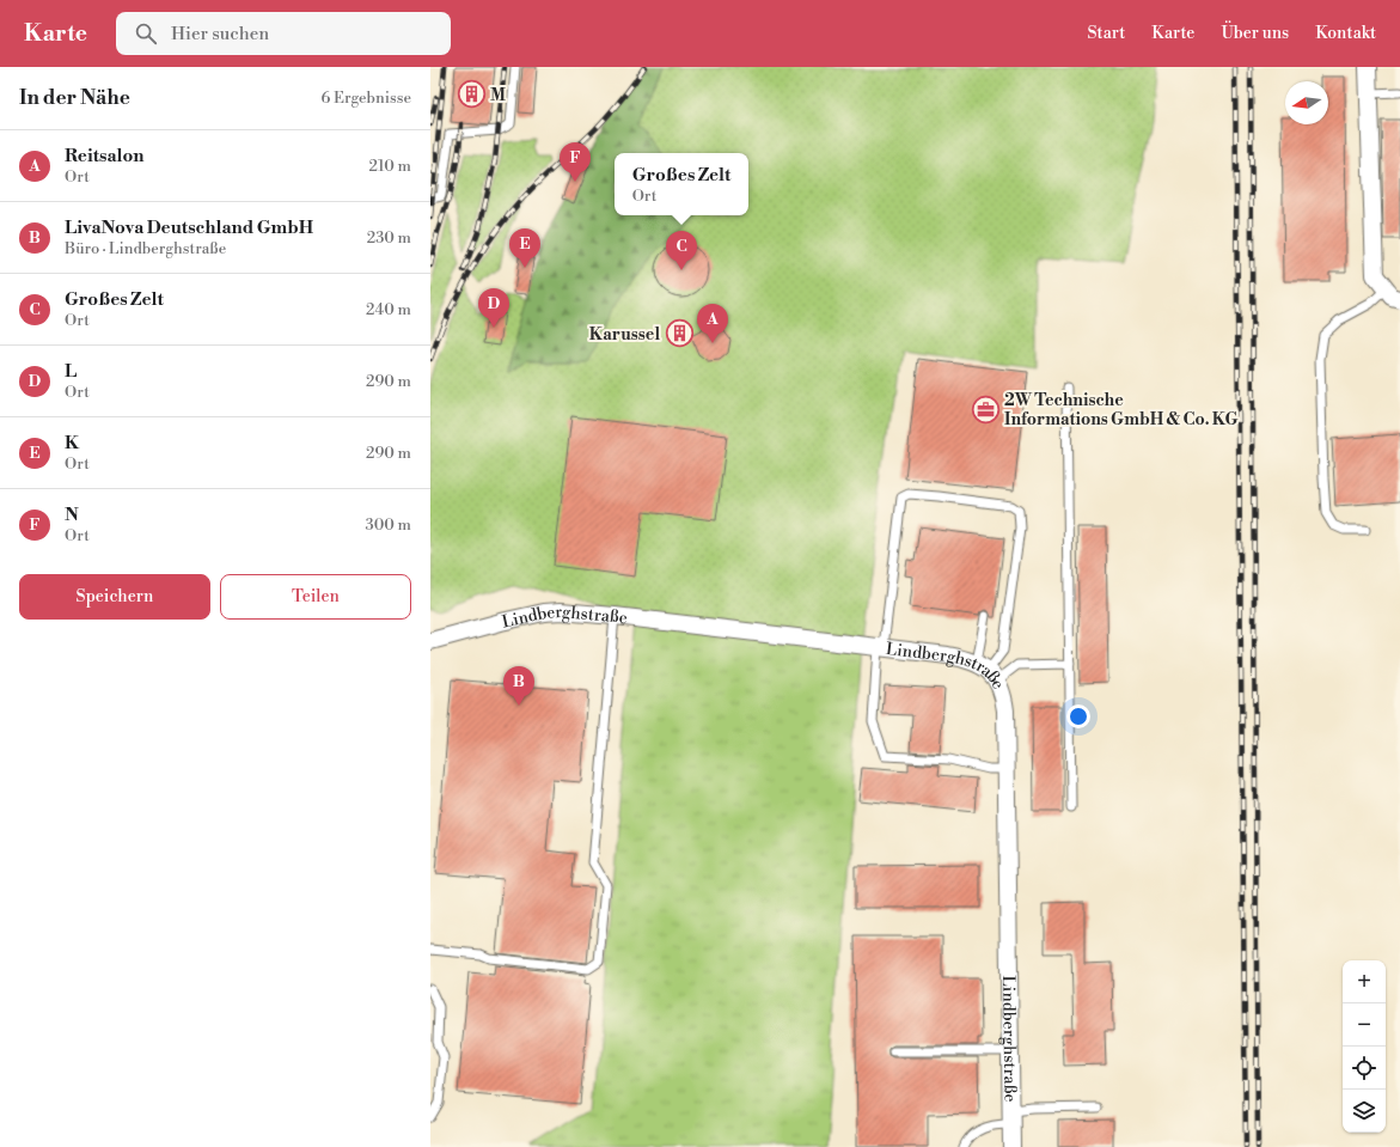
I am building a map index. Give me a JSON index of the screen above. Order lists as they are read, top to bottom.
{
  "streets": {
    "street": ["Lindberghstraße"]
  },
  "places": {
    "building": ["M", "Karussel"],
    "office": ["2W Technische Informations GmbH & Co. KG"]
  },
  "north": "left",
  "page": {
    "header": "Karte",
    "search": "Hier suchen",
    "nav": [
      "Start",
      "Karte",
      "Über uns",
      "Kontakt"
    ],
    "heading": ["In der Nähe", "6 Ergebnisse"],
    "list": [
      {
        "mark": "A",
        "name": "Reitsalon",
        "note": "Ort",
        "value": "210 m"
      },
      {
        "mark": "B",
        "name": "LivaNova Deutschland GmbH",
        "note": "Büro · Lindberghstraße",
        "value": "230 m"
      },
      {
        "mark": "C",
        "name": "Großes Zelt",
        "note": "Ort",
        "value": "240 m"
      },
      {
        "mark": "D",
        "name": "L",
        "note": "Ort",
        "value": "290 m"
      },
      {
        "mark": "E",
        "name": "K",
        "note": "Ort",
        "value": "290 m"
      },
      {
        "mark": "F",
        "name": "N",
        "note": "Ort",
        "value": "300 m"
      }
    ],
    "pins": [
      "F",
      "E",
      "C",
      "D",
      "A",
      "B"
    ],
    "popup": ["Großes Zelt", "Ort"],
    "buttons": ["Speichern", "Teilen"],
    "map_buttons": ["+", "−"]
  }
}
